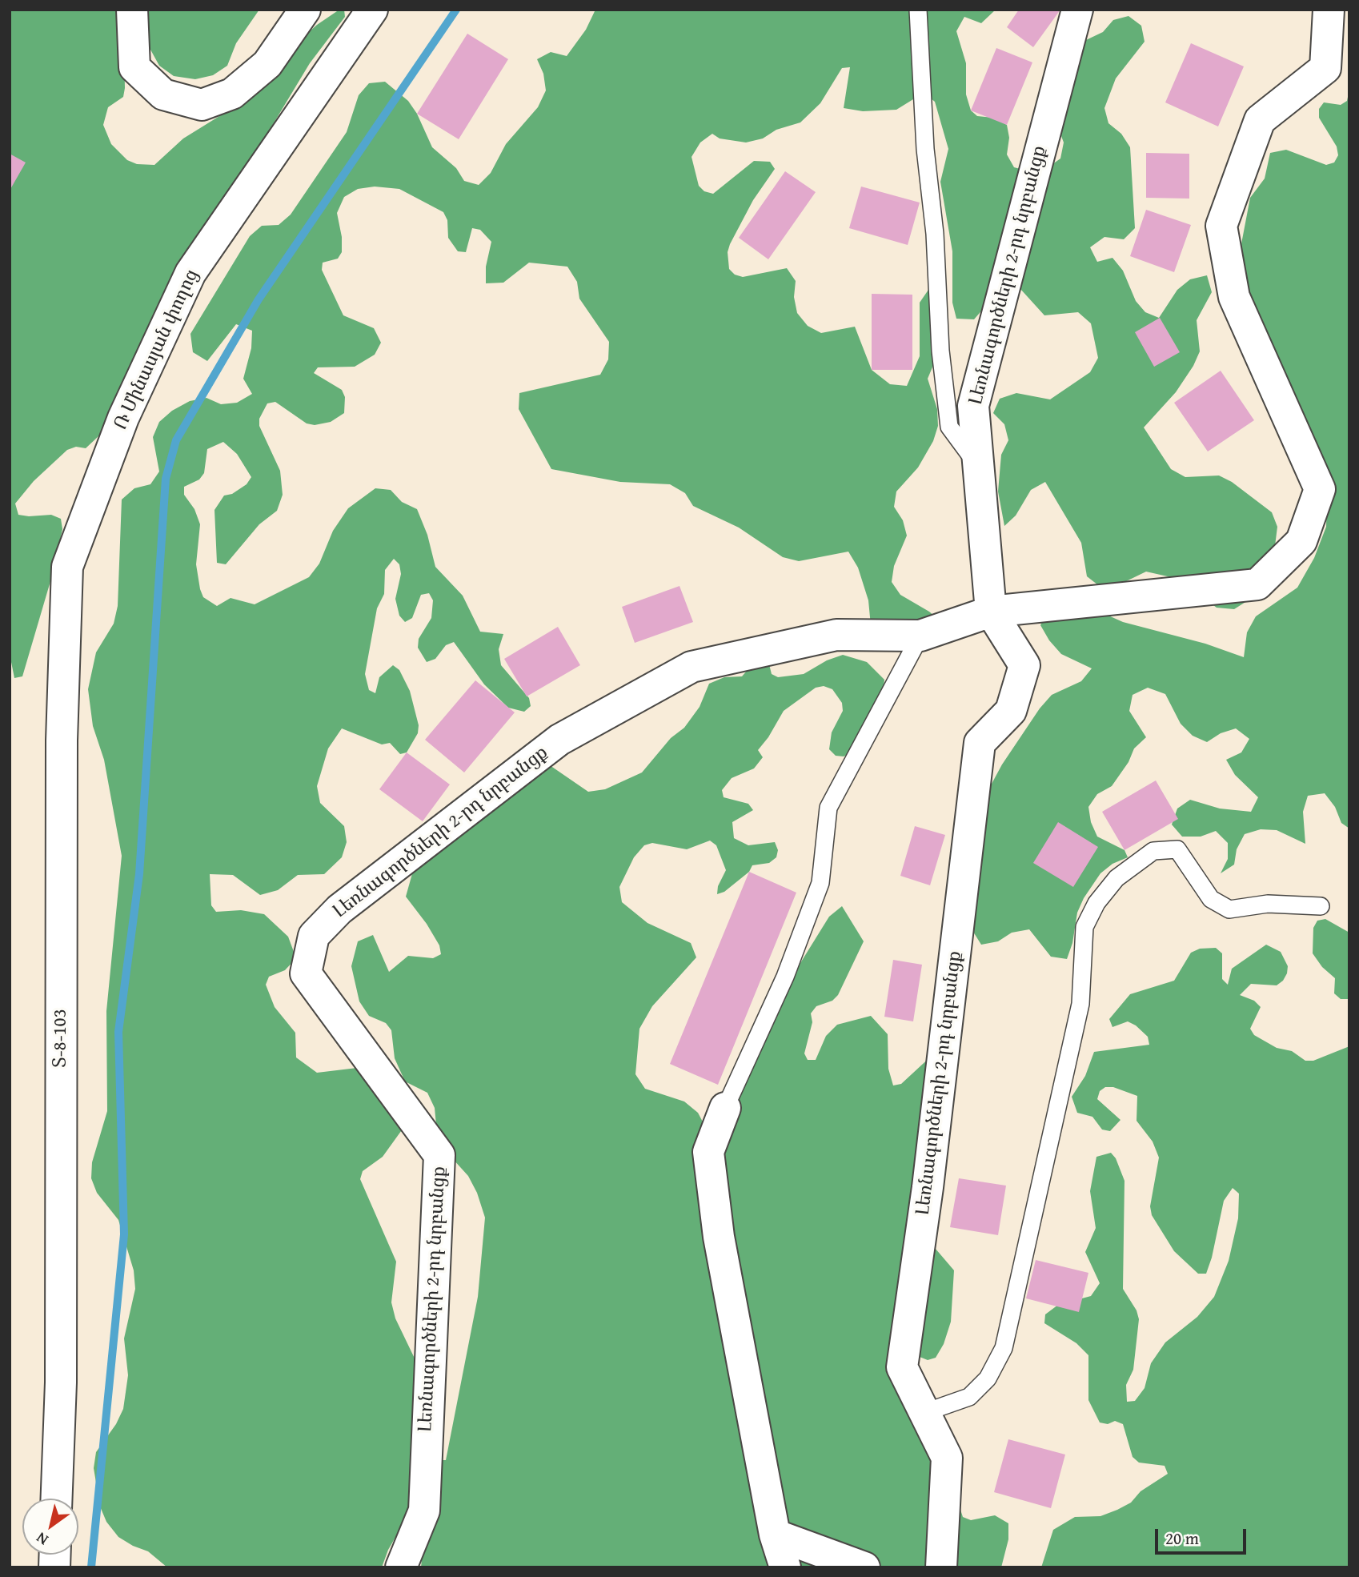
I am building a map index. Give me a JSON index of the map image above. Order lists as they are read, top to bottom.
{
  "streets": {
    "street": ["Լեռնագործների 2-րդ նրբանցք", "Ռ Մինասյան փողոց", "Տ-8-103"]
  },
  "crossings": [
    ["Ռ Մինասյան փողոց", "Տ-8-103"]
  ],
  "scale_bar": "20 m",
  "north": "bottom left"
}
